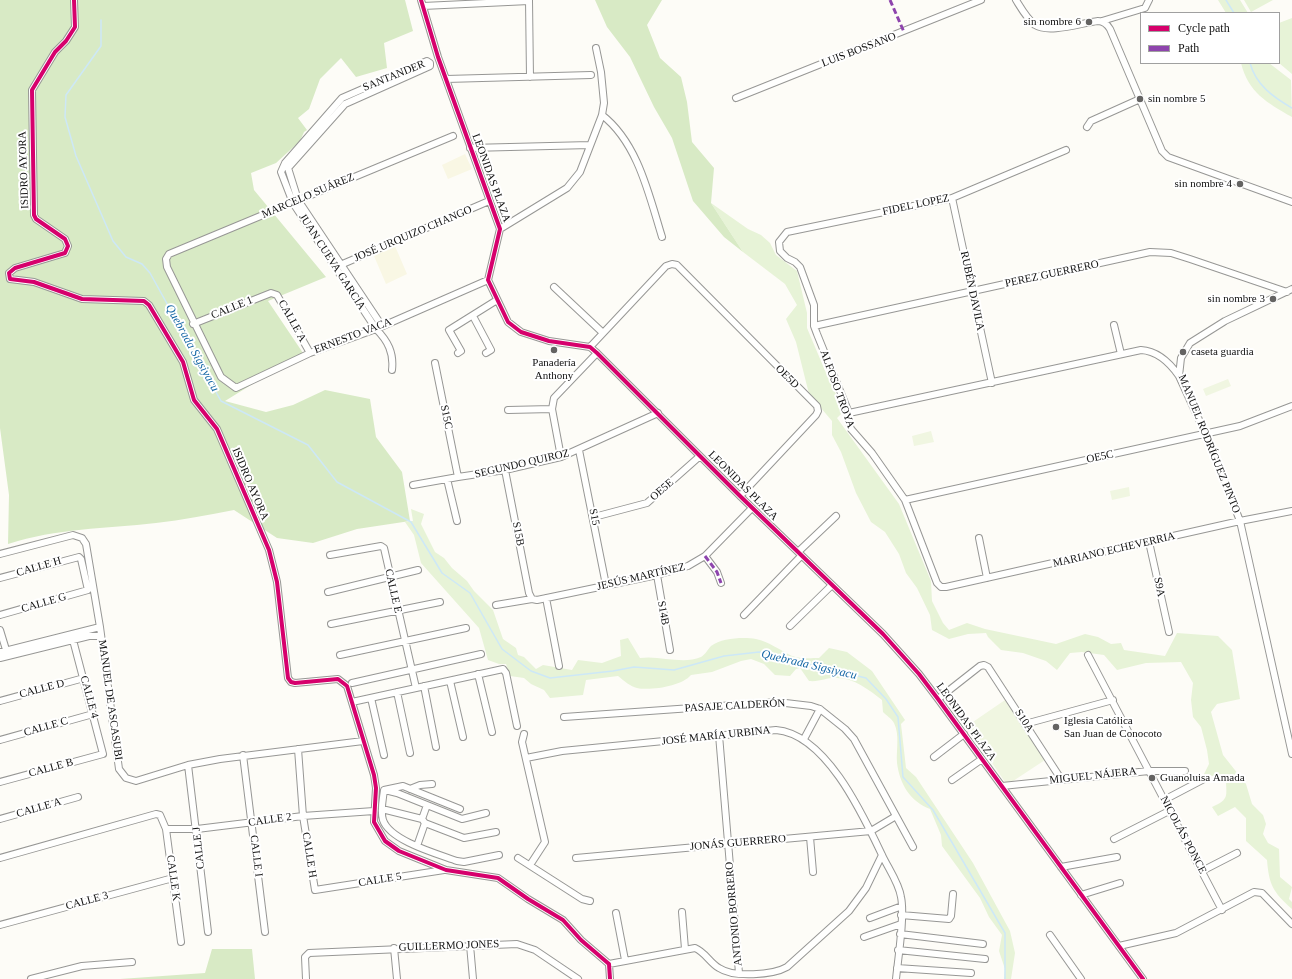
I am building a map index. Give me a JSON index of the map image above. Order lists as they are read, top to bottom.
{
  "streets": {
    "street": [
      "LUIS BOSSANO",
      "SANTANDER",
      "ISIDRO AYORA",
      "LEONIDAS PLAZA",
      "MARCELO SUÁREZ",
      "FIDEL LOPEZ",
      "JOSÉ URQUIZO CHANGO",
      "JUAN CUEVA GARCÍA",
      "PEREZ GUERRERO",
      "RUBÉN DAVILA",
      "CALLE 1",
      "CALLE A",
      "ERNESTO VACA",
      "OE5D",
      "ALFOSO TROYA",
      "S15C",
      "MANUEL RODRÍGUEZ PINTO",
      "OE5C",
      "SEGUNDO QUIROZ",
      "OE5E",
      "S15",
      "S15B",
      "MARIANO ECHEVERRIA",
      "CALLE H",
      "JESÚS MARTÍNEZ",
      "S9A",
      "CALLE E",
      "CALLE G",
      "S14B",
      "CALLE D",
      "CALLE 4",
      "MANUEL DE ASCASUBI",
      "PASAJE CALDERÓN",
      "S10A",
      "CALLE C",
      "JOSÉ MARÍA URBINA",
      "CALLE B",
      "MIGUEL NÁJERA",
      "CALLE 2",
      "NICOLÁS PONCE",
      "JONÁS GUERRERO",
      "CALLE J",
      "CALLE I",
      "CALLE K",
      "CALLE 5",
      "CALLE 3",
      "ANTONIO BORRERO",
      "GUILLERMO JONES"
    ]
  },
  "crossings": [
    ["SANTANDER", "JUAN CUEVA GARCÍA"],
    ["ISIDRO AYORA", "MANUEL DE ASCASUBI"],
    ["ISIDRO AYORA", "CALLE 2"],
    ["ISIDRO AYORA", "CALLE 5"],
    ["LEONIDAS PLAZA", "JOSÉ URQUIZO CHANGO"],
    ["LEONIDAS PLAZA", "ERNESTO VACA"],
    ["LEONIDAS PLAZA", "OE5D"],
    ["LEONIDAS PLAZA", "SEGUNDO QUIROZ"],
    ["LEONIDAS PLAZA", "OE5E"],
    ["LEONIDAS PLAZA", "JESÚS MARTÍNEZ"],
    ["LEONIDAS PLAZA", "S10A"],
    ["LEONIDAS PLAZA", "MIGUEL NÁJERA"],
    ["MARCELO SUÁREZ", "JUAN CUEVA GARCÍA"],
    ["MARCELO SUÁREZ", "CALLE 1"],
    ["MARCELO SUÁREZ", "ERNESTO VACA"],
    ["FIDEL LOPEZ", "RUBÉN DAVILA"],
    ["FIDEL LOPEZ", "ALFOSO TROYA"],
    ["JOSÉ URQUIZO CHANGO", "JUAN CUEVA GARCÍA"],
    ["JUAN CUEVA GARCÍA", "ERNESTO VACA"],
    ["PEREZ GUERRERO", "RUBÉN DAVILA"],
    ["PEREZ GUERRERO", "ALFOSO TROYA"],
    ["PEREZ GUERRERO", "MANUEL RODRÍGUEZ PINTO"],
    ["CALLE 1", "CALLE A"],
    ["CALLE 1", "ERNESTO VACA"],
    ["CALLE A", "ERNESTO VACA"],
    ["ALFOSO TROYA", "OE5C"],
    ["ALFOSO TROYA", "MARIANO ECHEVERRIA"],
    ["S15C", "SEGUNDO QUIROZ"],
    ["MANUEL RODRÍGUEZ PINTO", "OE5C"],
    ["MANUEL RODRÍGUEZ PINTO", "MARIANO ECHEVERRIA"],
    ["SEGUNDO QUIROZ", "S15"],
    ["SEGUNDO QUIROZ", "S15B"],
    ["OE5E", "S15"],
    ["S15", "JESÚS MARTÍNEZ"],
    ["S15B", "JESÚS MARTÍNEZ"],
    ["MARIANO ECHEVERRIA", "S9A"],
    ["CALLE H", "CALLE G"],
    ["CALLE H", "MANUEL DE ASCASUBI"],
    ["CALLE H", "CALLE 2"],
    ["CALLE H", "CALLE 5"],
    ["JESÚS MARTÍNEZ", "S14B"],
    ["CALLE D", "CALLE 4"],
    ["CALLE 4", "CALLE C"],
    ["CALLE 4", "CALLE B"],
    ["MANUEL DE ASCASUBI", "CALLE J"],
    ["MANUEL DE ASCASUBI", "CALLE I"],
    ["PASAJE CALDERÓN", "JONÁS GUERRERO"],
    ["S10A", "MIGUEL NÁJERA"],
    ["JOSÉ MARÍA URBINA", "JONÁS GUERRERO"],
    ["JOSÉ MARÍA URBINA", "ANTONIO BORRERO"],
    ["MIGUEL NÁJERA", "NICOLÁS PONCE"],
    ["CALLE 2", "CALLE J"],
    ["CALLE 2", "CALLE I"],
    ["CALLE 2", "CALLE K"],
    ["JONÁS GUERRERO", "ANTONIO BORRERO"],
    ["CALLE K", "CALLE 3"]
  ],
  "water": ["Quebrada Sigsiyacu"],
  "places": [
    "sin nombre 6",
    "sin nombre 5",
    "sin nombre 4",
    "sin nombre 3",
    "Panadería Anthony",
    "caseta guardia",
    "Iglesia Católica San Juan de Conocoto",
    "Guanoluisa Amada"
  ],
  "legend": ["Cycle path", "Path"]
}
